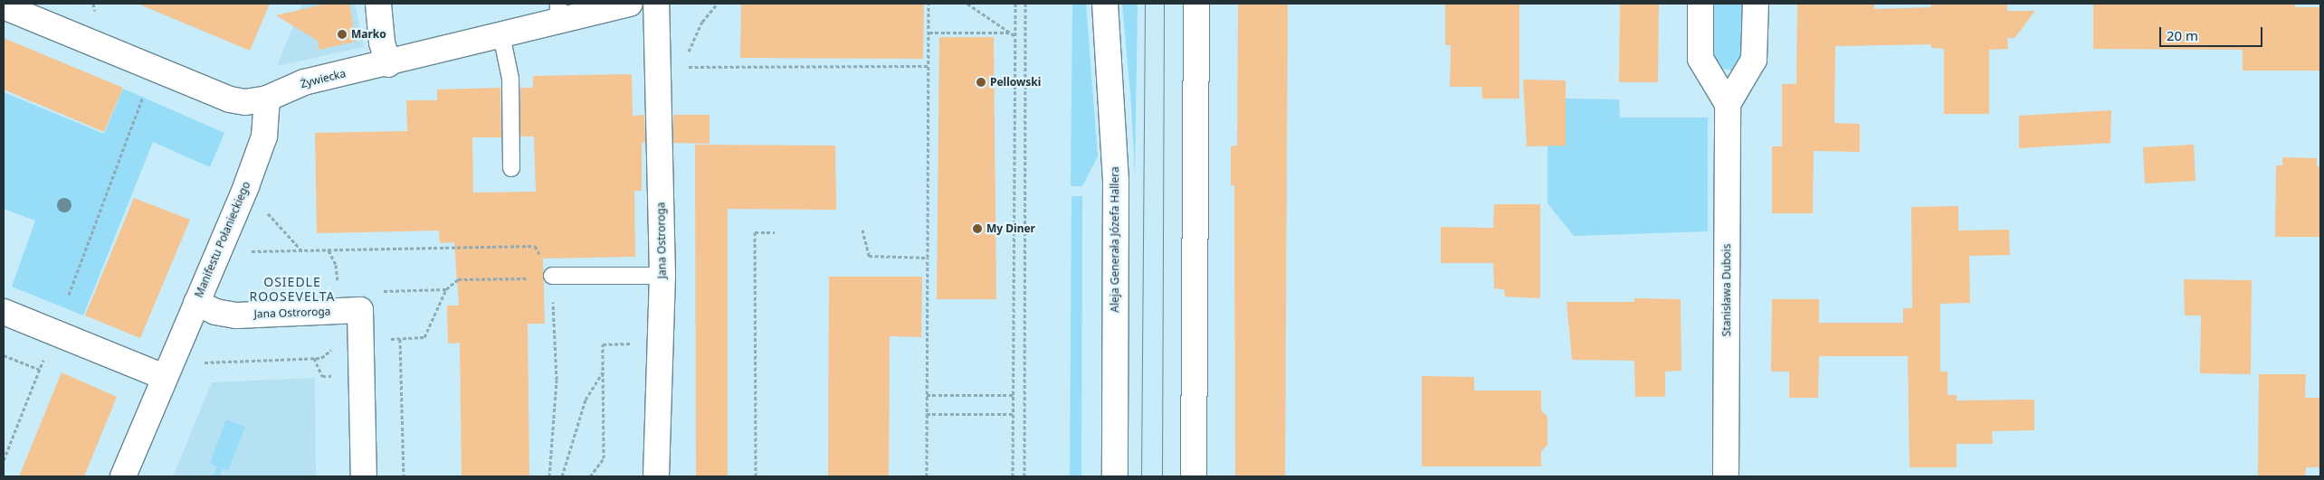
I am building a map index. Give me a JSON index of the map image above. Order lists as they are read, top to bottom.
{
  "streets": {
    "street": [
      "Żywiecka",
      "Manifestu Połanieckiego",
      "Aleja Generała Józefa Hallera",
      "Jana Ostroroga",
      "Stanisława Dubois"
    ]
  },
  "crossings": [
    ["Żywiecka", "Manifestu Połanieckiego"],
    ["Manifestu Połanieckiego", "Jana Ostroroga"]
  ],
  "districts": ["OSIEDLE ROOSEVELTA"],
  "places": ["Marko", "Pellowski", "My Diner"],
  "scale_bar": "20 m"
}
